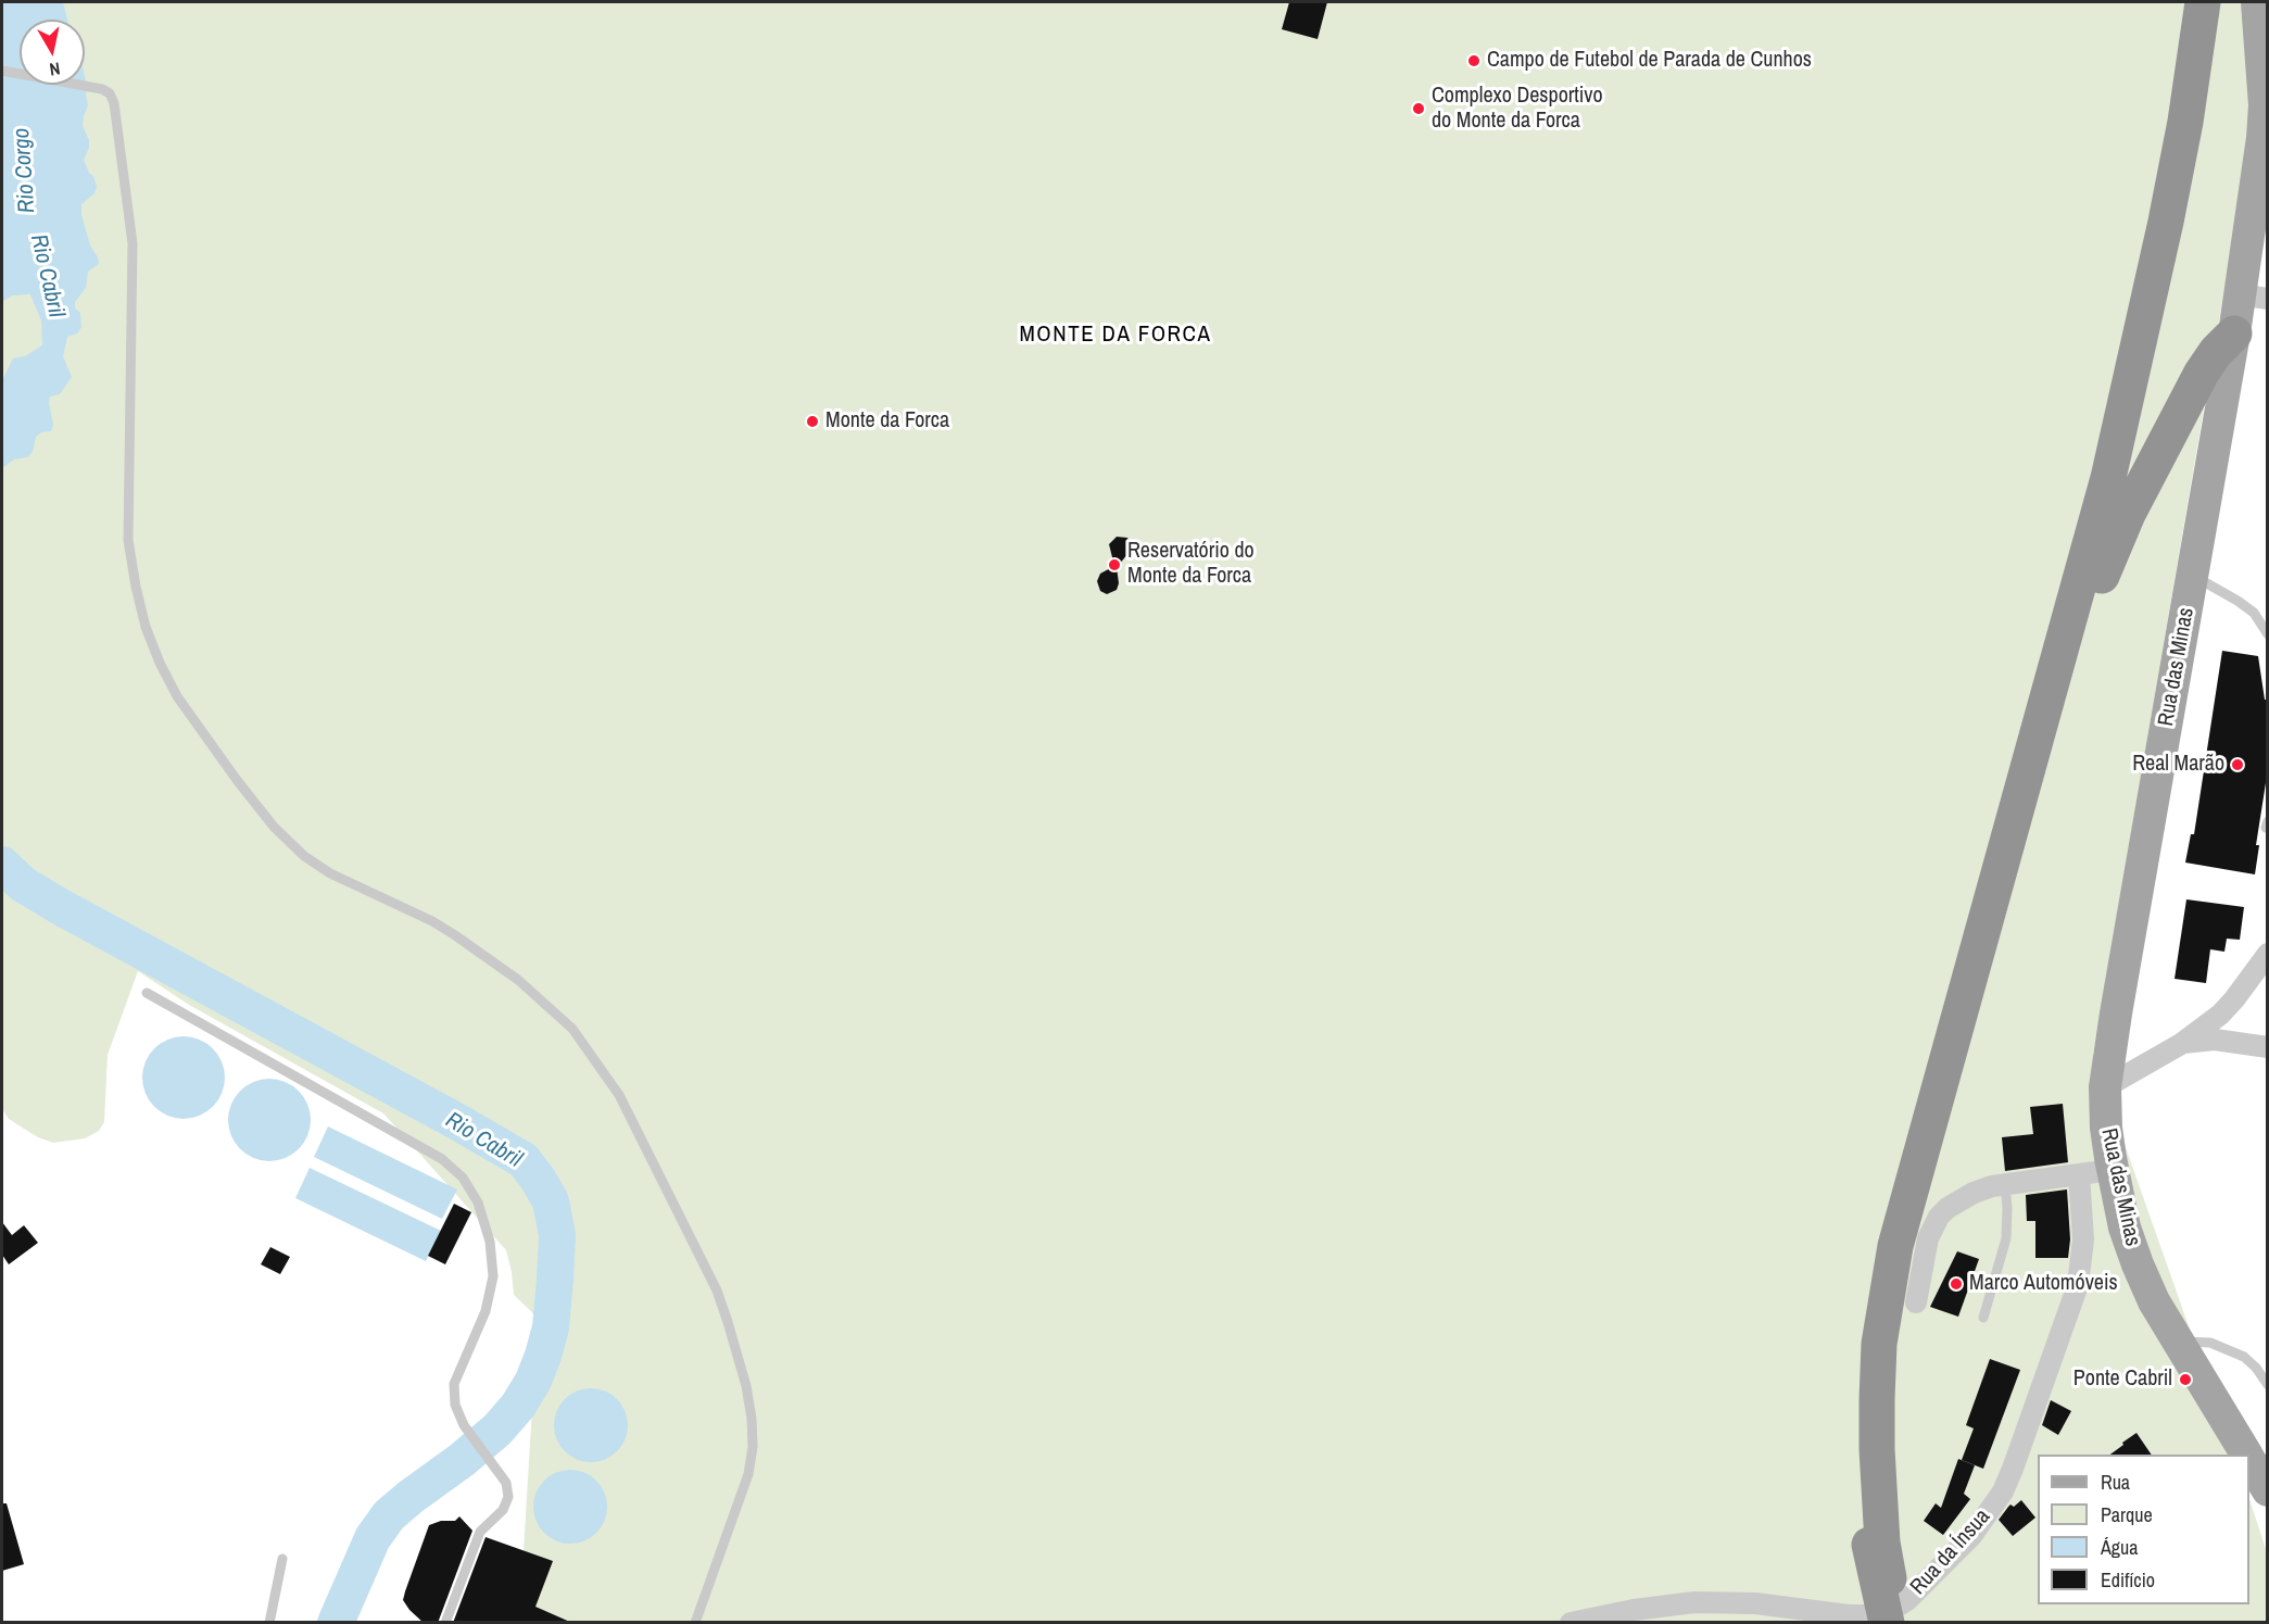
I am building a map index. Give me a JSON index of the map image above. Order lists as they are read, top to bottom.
{
  "streets": {
    "main road": ["Rua das Minas"],
    "street": ["Rua da Ínsua"]
  },
  "districts": ["MONTE DA FORCA"],
  "water": ["Rio Corgo", "Rio Cabril"],
  "places": [
    "Campo de Futebol de Parada de Cunhos",
    "Complexo Desportivo do Monte da Forca",
    "Monte da Forca",
    "Reservatório do Monte da Forca",
    "Real Marão",
    "Marco Automóveis",
    "Ponte Cabril"
  ],
  "legend": [
    "Rua",
    "Parque",
    "Água",
    "Edifício"
  ],
  "north": "bottom"
}
